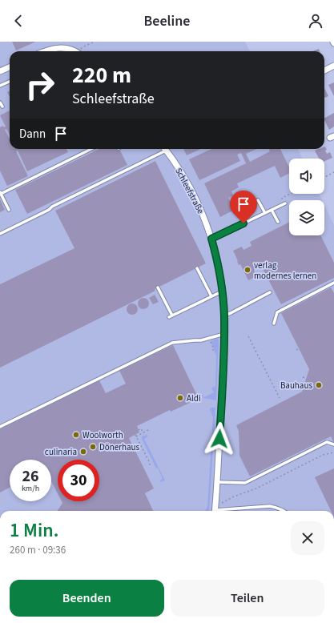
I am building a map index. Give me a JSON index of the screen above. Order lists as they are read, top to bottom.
{
  "streets": {
    "street": ["Schleefstraße"]
  },
  "places": [
    "verlag modernes lernen",
    "Bauhaus",
    "Aldi",
    "Woolworth",
    "Dönerhaus",
    "culinaria"
  ],
  "page": {
    "header": "Beeline",
    "turn": ["220 m", "Schleefstraße"],
    "then": "Dann",
    "speed": "26 km/h",
    "limit": "30",
    "heading": ["1 Min.", "260 m · 09:36"],
    "buttons": ["Beenden", "Teilen"]
  }
}
